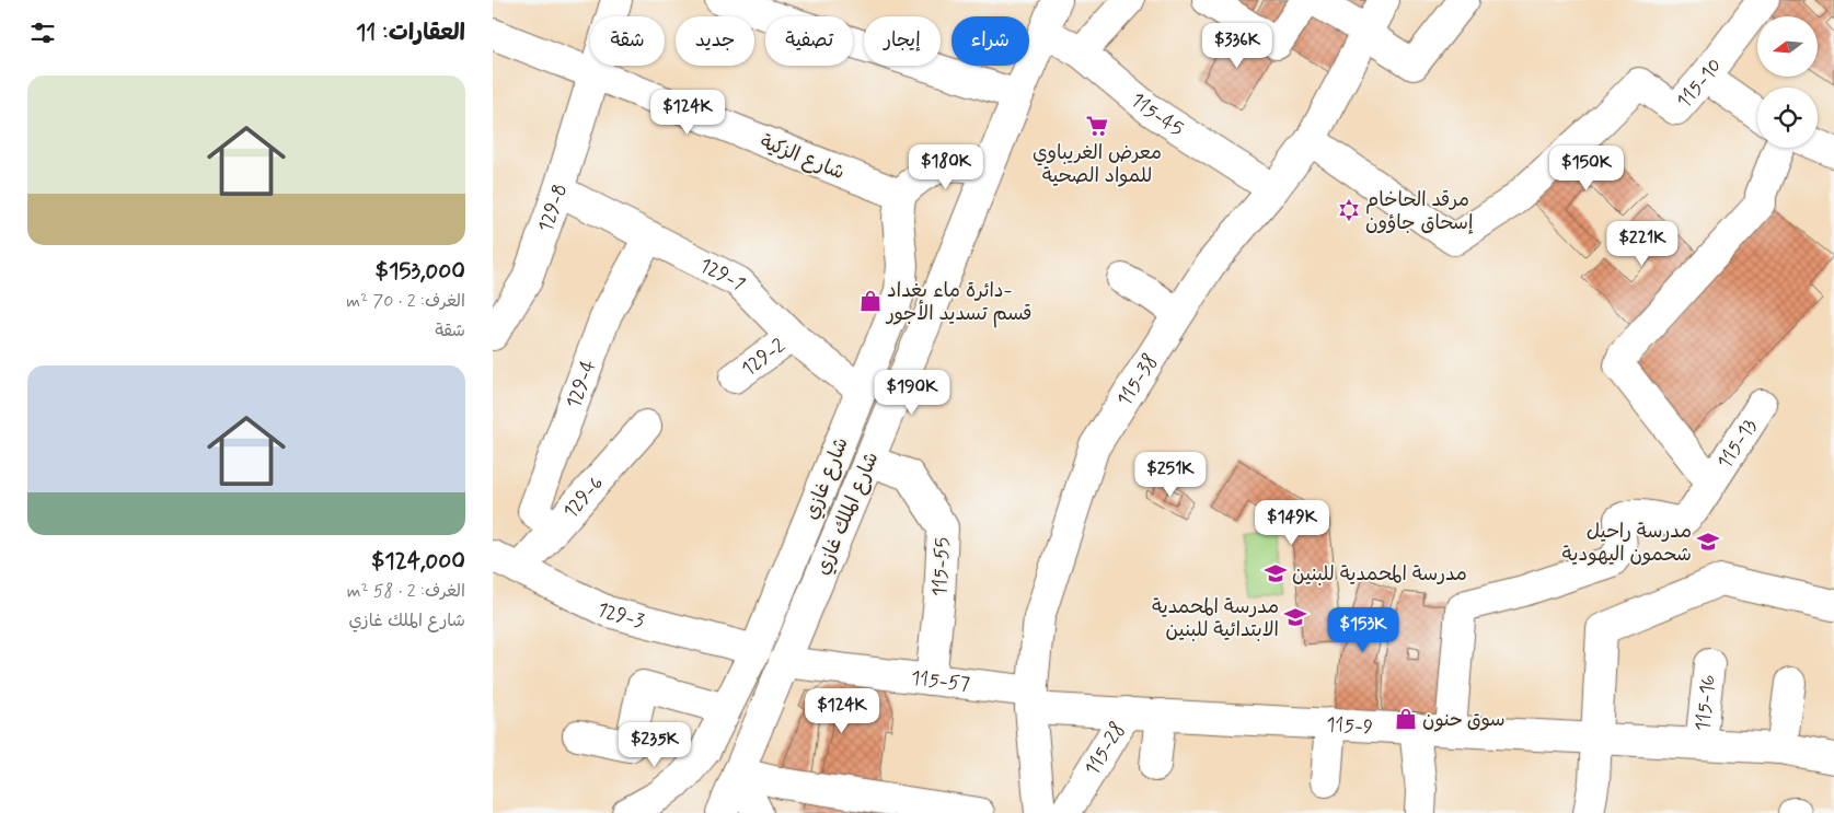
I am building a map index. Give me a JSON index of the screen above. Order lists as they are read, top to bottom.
{
  "streets": {
    "street": [
      "115-10",
      "115-45",
      "شارع الزكية",
      "129-8",
      "129-1",
      "129-2",
      "115-38",
      "129-4",
      "115-13",
      "شارع غازي",
      "129-6",
      "شارع الملك غازي",
      "115-55",
      "129-3",
      "115-57",
      "115-16",
      "115-9",
      "115-28"
    ]
  },
  "crossings": [
    ["115-10", "115-38"],
    ["115-45", "115-38"],
    ["115-45", "شارع الملك غازي"],
    ["شارع الزكية", "129-8"],
    ["شارع الزكية", "شارع غازي"],
    ["129-8", "129-1"],
    ["129-1", "129-2"],
    ["129-1", "129-4"],
    ["129-1", "شارع غازي"],
    ["115-38", "115-57"],
    ["115-38", "115-9"],
    ["129-4", "129-6"],
    ["115-13", "115-9"],
    ["شارع غازي", "129-3"],
    ["129-6", "129-3"],
    ["شارع الملك غازي", "115-55"],
    ["شارع الملك غازي", "115-57"],
    ["115-55", "115-57"],
    ["115-57", "115-9"],
    ["115-16", "115-9"],
    ["115-9", "115-28"]
  ],
  "places": {
    "supermarket": ["معرض الغريباوي للمواد الصحية"],
    "synagogue": ["مرقد الحاخام إسحاق جاؤون"],
    "shop": ["دائرة ماء بغداد- قسم تسديد الأجور", "سوق حنون"],
    "school or university": ["مدرسة راحيل شحمون اليهودية", "مدرسة المحمدية للبنين", "مدرسة المحمدية الابتدائية للبنين"]
  },
  "north": "left",
  "page": {
    "heading": "العقارات: 11",
    "chip": [
      "شراء",
      "إيجار",
      "تصفية",
      "جديد",
      "شقة"
    ],
    "price": [
      "$336K",
      "$124K",
      "$180K",
      "$150K",
      "$221K",
      "$190K",
      "$251K",
      "$149K",
      "$153K",
      "$124K",
      "$235K"
    ],
    "list": [
      {
        "name": "$153,000",
        "note": "الغرف: 2 · 70 m² · شقة"
      },
      {
        "name": "$124,000",
        "note": "الغرف: 2 · 58 m² · شارع الملك غازي"
      }
    ]
  }
}
